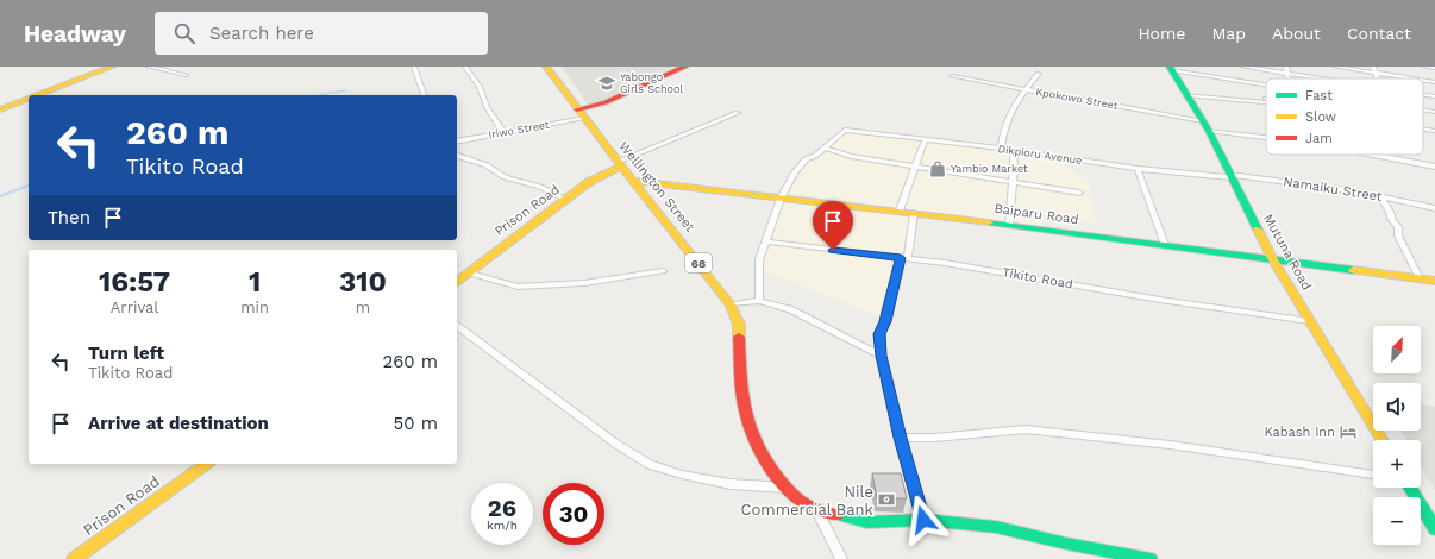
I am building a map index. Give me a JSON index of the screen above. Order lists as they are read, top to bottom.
{
  "streets": {
    "street": [
      "Kpokowo Street",
      "Iriwo Street",
      "Dikpioru Avenue",
      "Wellington Street",
      "Namaiku Street",
      "Prison Road",
      "Baiparu Road",
      "Mutuna Road",
      "68",
      "Tikito Road"
    ]
  },
  "crossings": [
    ["Kpokowo Street", "Mutuna Road"],
    ["Iriwo Street", "Wellington Street"],
    ["Dikpioru Avenue", "Namaiku Street"],
    ["Dikpioru Avenue", "Mutuna Road"],
    ["Wellington Street", "Prison Road"],
    ["Wellington Street", "Baiparu Road"],
    ["Namaiku Street", "Mutuna Road"],
    ["Baiparu Road", "Mutuna Road"],
    ["Mutuna Road", "Tikito Road"]
  ],
  "places": {
    "school or university": ["Yabongo Girls School"],
    "shop": ["Yambio Market"],
    "hotel": ["Kabash Inn"],
    "bank": ["Nile Commercial Bank"]
  },
  "legend": ["Fast", "Slow", "Jam"],
  "north": "top right",
  "page": {
    "header": "Headway",
    "search": "Search here",
    "nav": [
      "Home",
      "Map",
      "About",
      "Contact"
    ],
    "turn": ["260 m", "Tikito Road"],
    "then": "Then",
    "eta": [
      "16:57",
      "Arrival",
      "1",
      "min",
      "310",
      "m"
    ],
    "map_buttons": ["+", "−"],
    "list": [
      {
        "name": "Turn left",
        "note": "Tikito Road",
        "value": "260 m"
      },
      {
        "name": "Arrive at destination",
        "value": "50 m"
      }
    ],
    "speed": "26 km/h",
    "limit": "30"
  }
}
